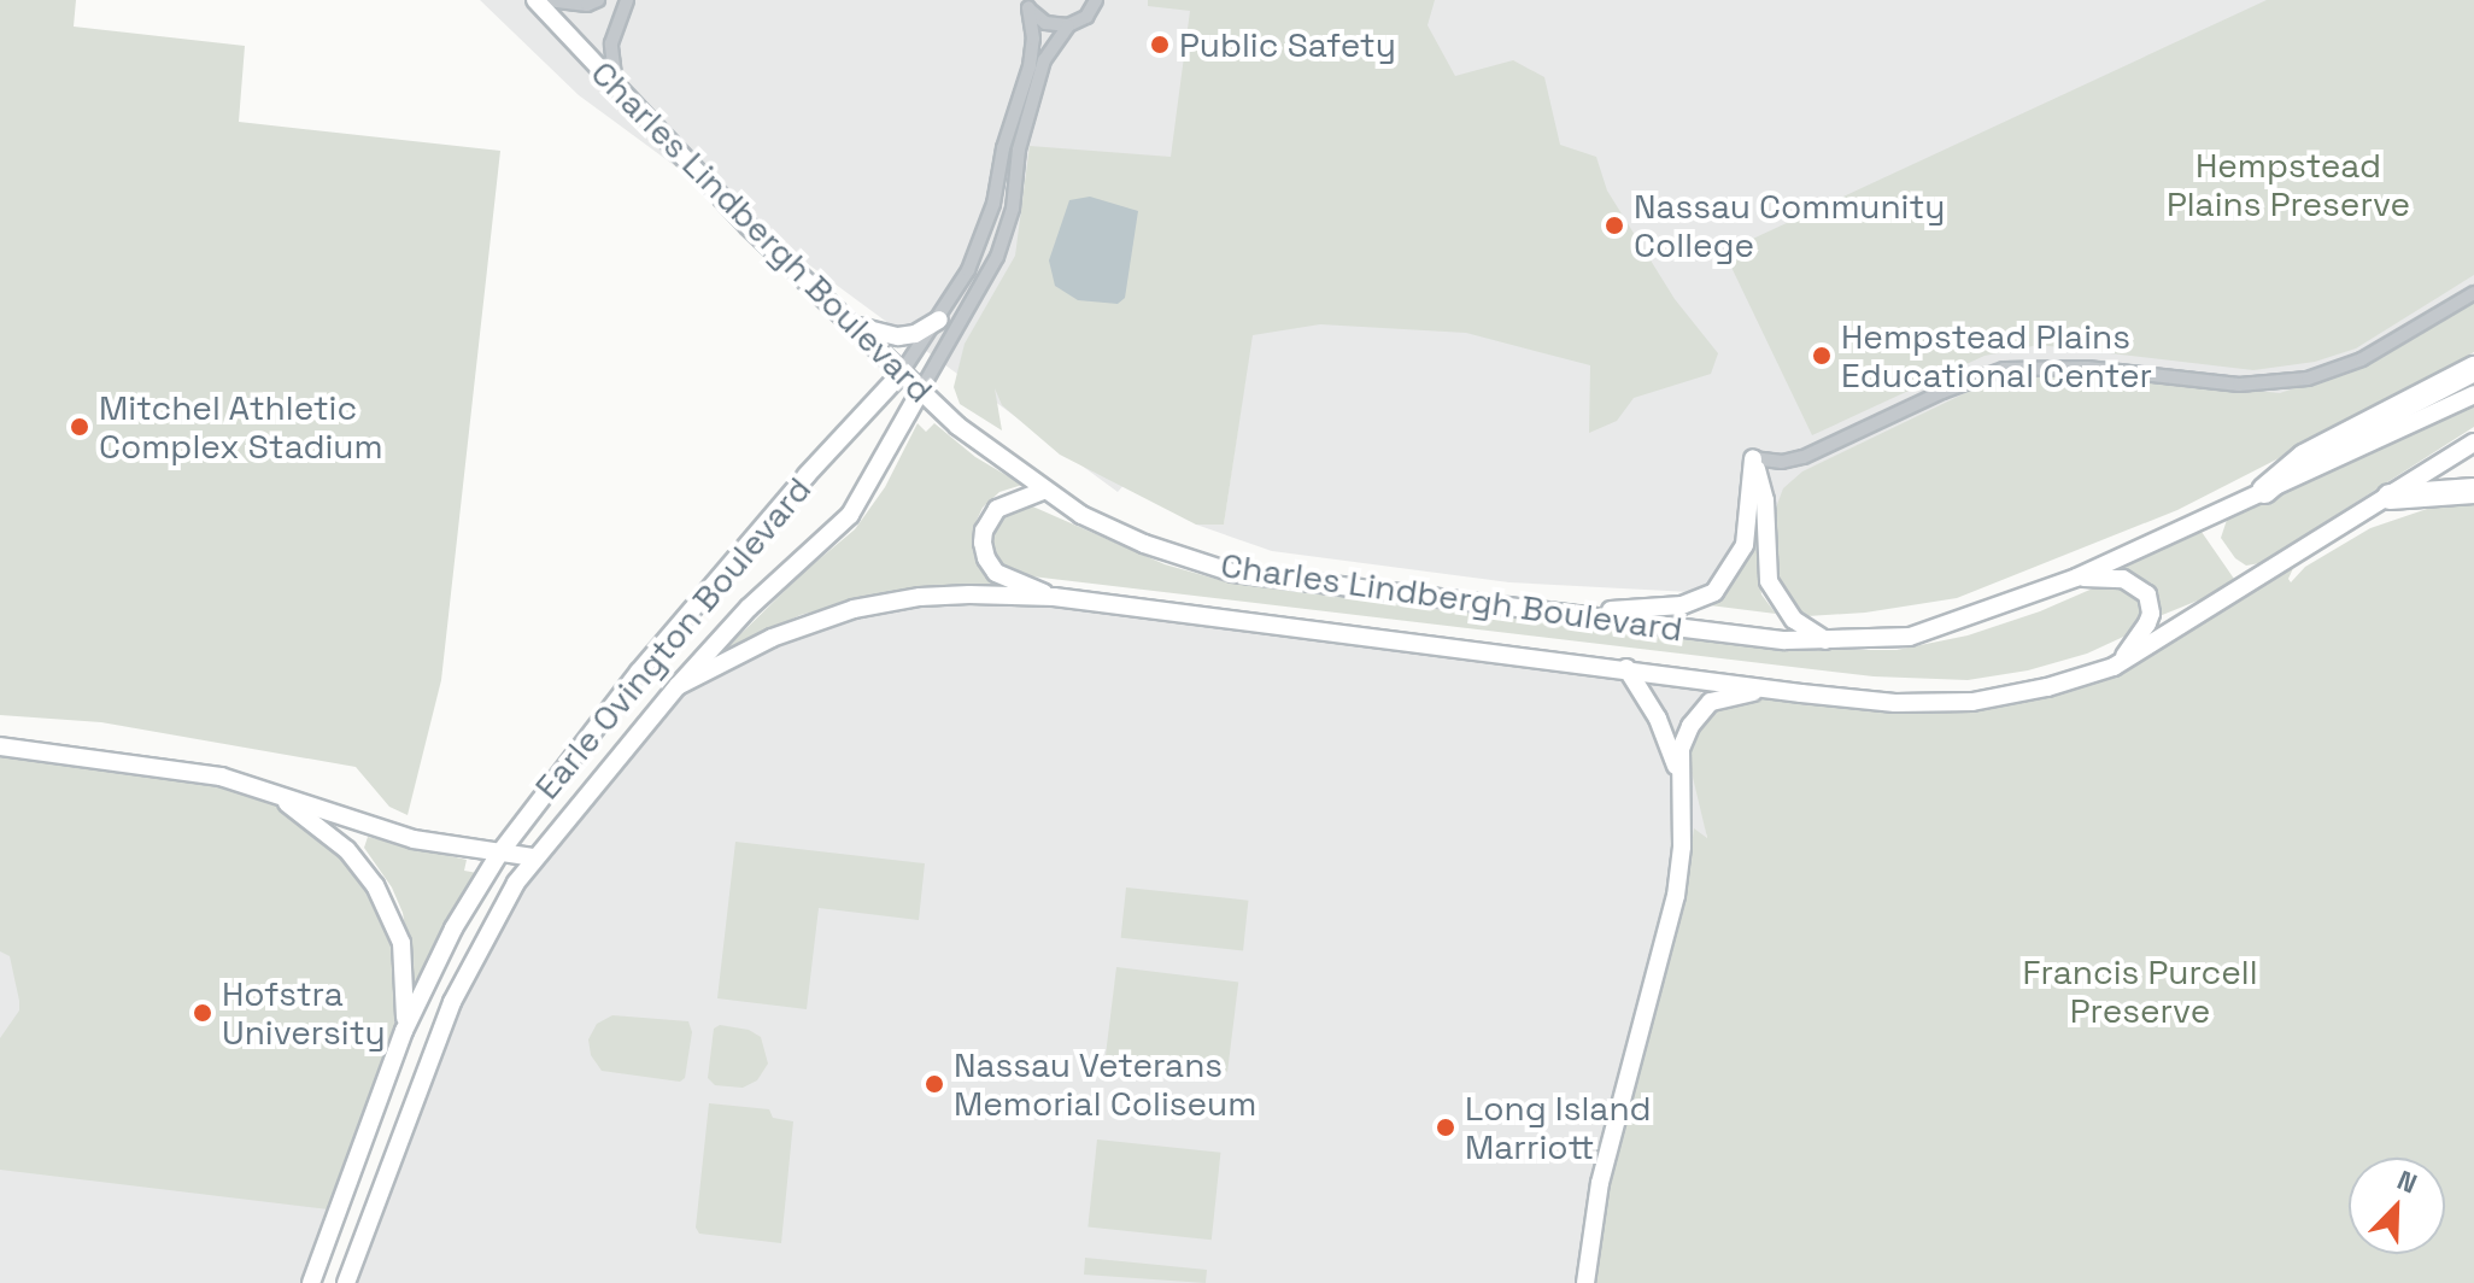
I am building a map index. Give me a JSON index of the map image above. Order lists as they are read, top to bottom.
{
  "streets": {
    "main road": ["Charles Lindbergh Boulevard", "Earle Ovington Boulevard"]
  },
  "crossings": [
    ["Charles Lindbergh Boulevard", "Earle Ovington Boulevard"]
  ],
  "parks": ["Hempstead Plains Preserve", "Francis Purcell Preserve"],
  "places": [
    "Public Safety",
    "Nassau Community College",
    "Hempstead Plains Educational Center",
    "Mitchel Athletic Complex Stadium",
    "Hofstra University",
    "Nassau Veterans Memorial Coliseum",
    "Long Island Marriott"
  ],
  "north": "top right"
}
